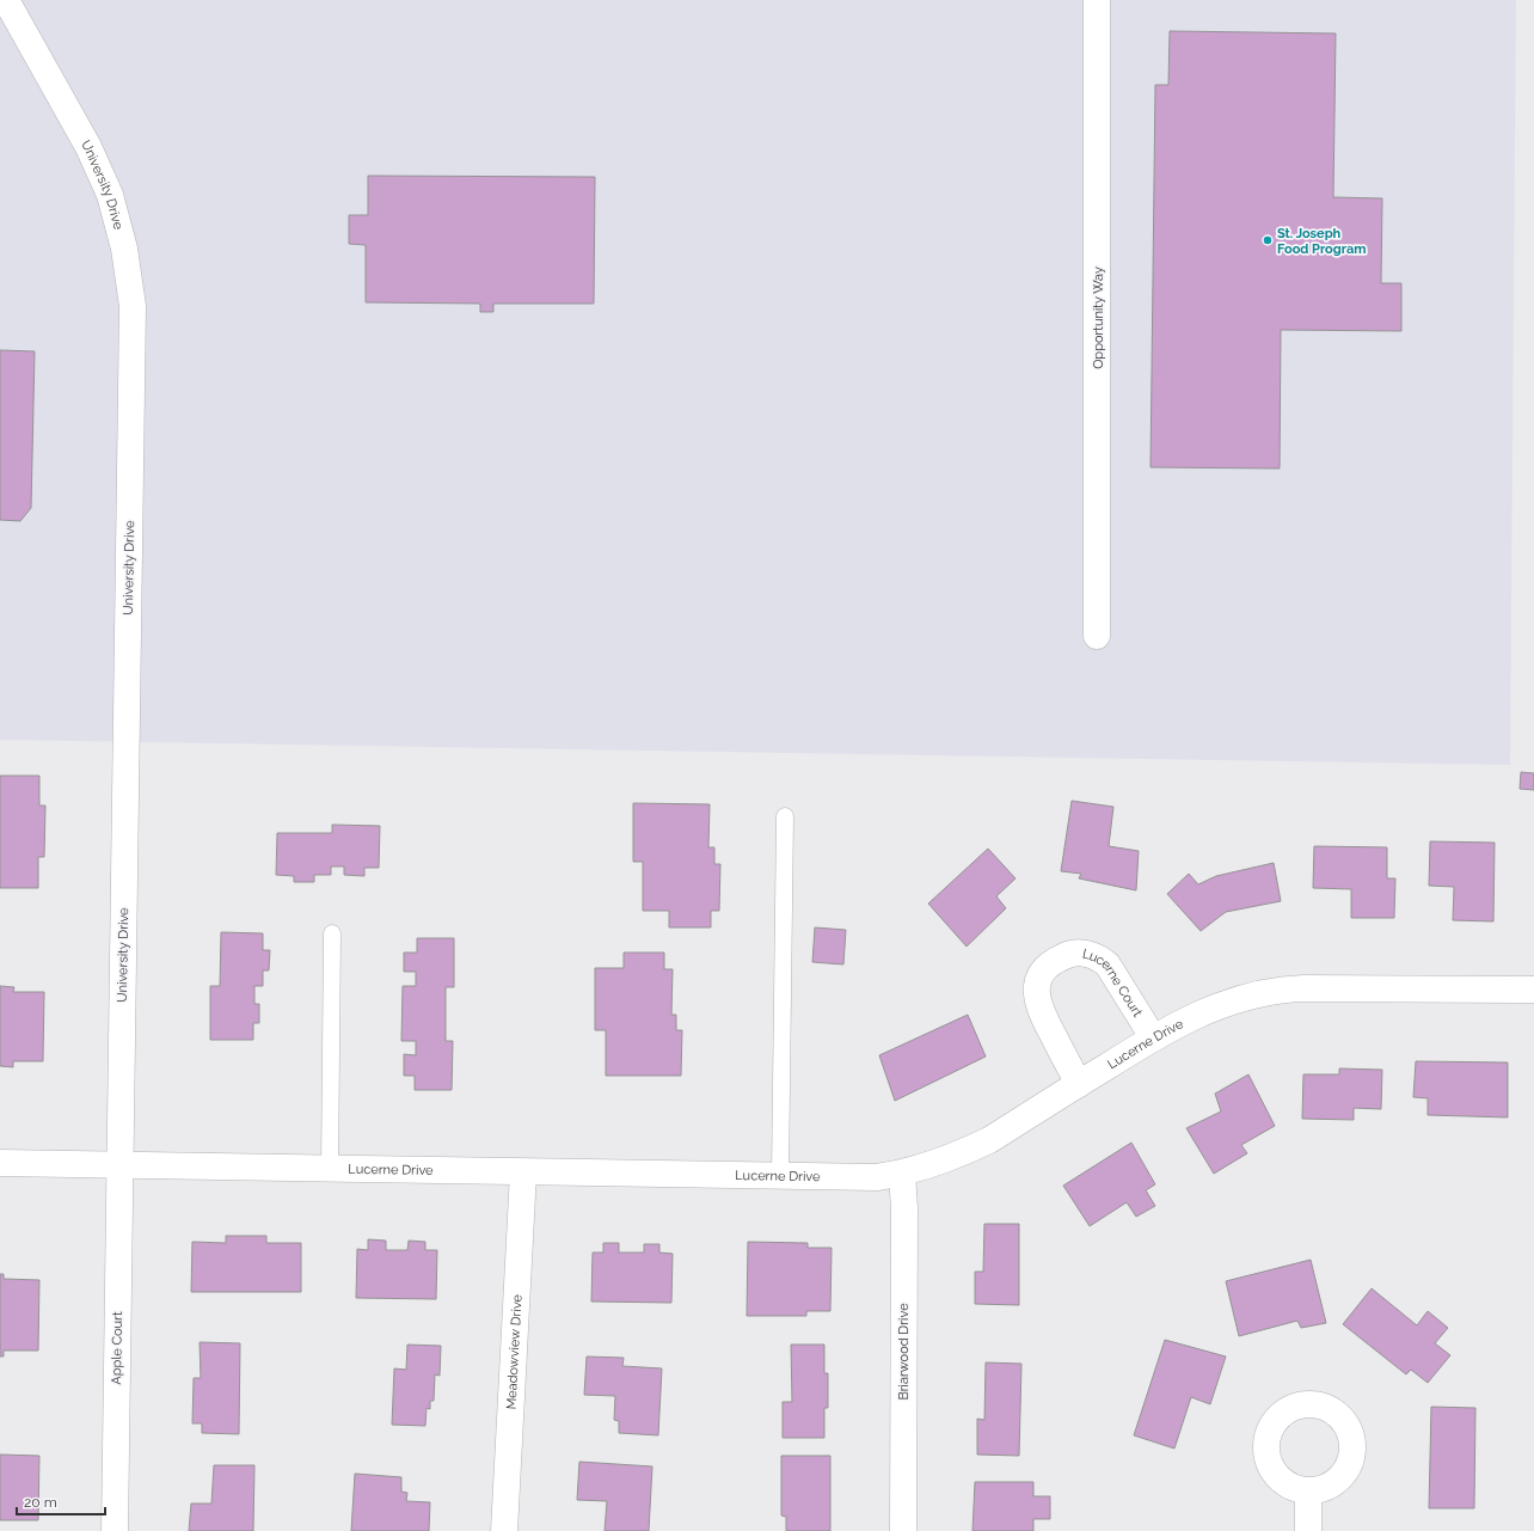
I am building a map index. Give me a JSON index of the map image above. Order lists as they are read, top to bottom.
{
  "streets": {
    "street": [
      "University Drive",
      "Opportunity Way",
      "Lucerne Court",
      "Lucerne Drive",
      "Apple Court",
      "Meadowview Drive",
      "Briarwood Drive"
    ]
  },
  "crossings": [
    ["University Drive", "Lucerne Drive"],
    ["University Drive", "Apple Court"],
    ["Lucerne Court", "Lucerne Drive"],
    ["Lucerne Drive", "Apple Court"],
    ["Lucerne Drive", "Meadowview Drive"],
    ["Lucerne Drive", "Briarwood Drive"]
  ],
  "places": ["St. Joseph Food Program"],
  "scale_bar": "20 m"
}
